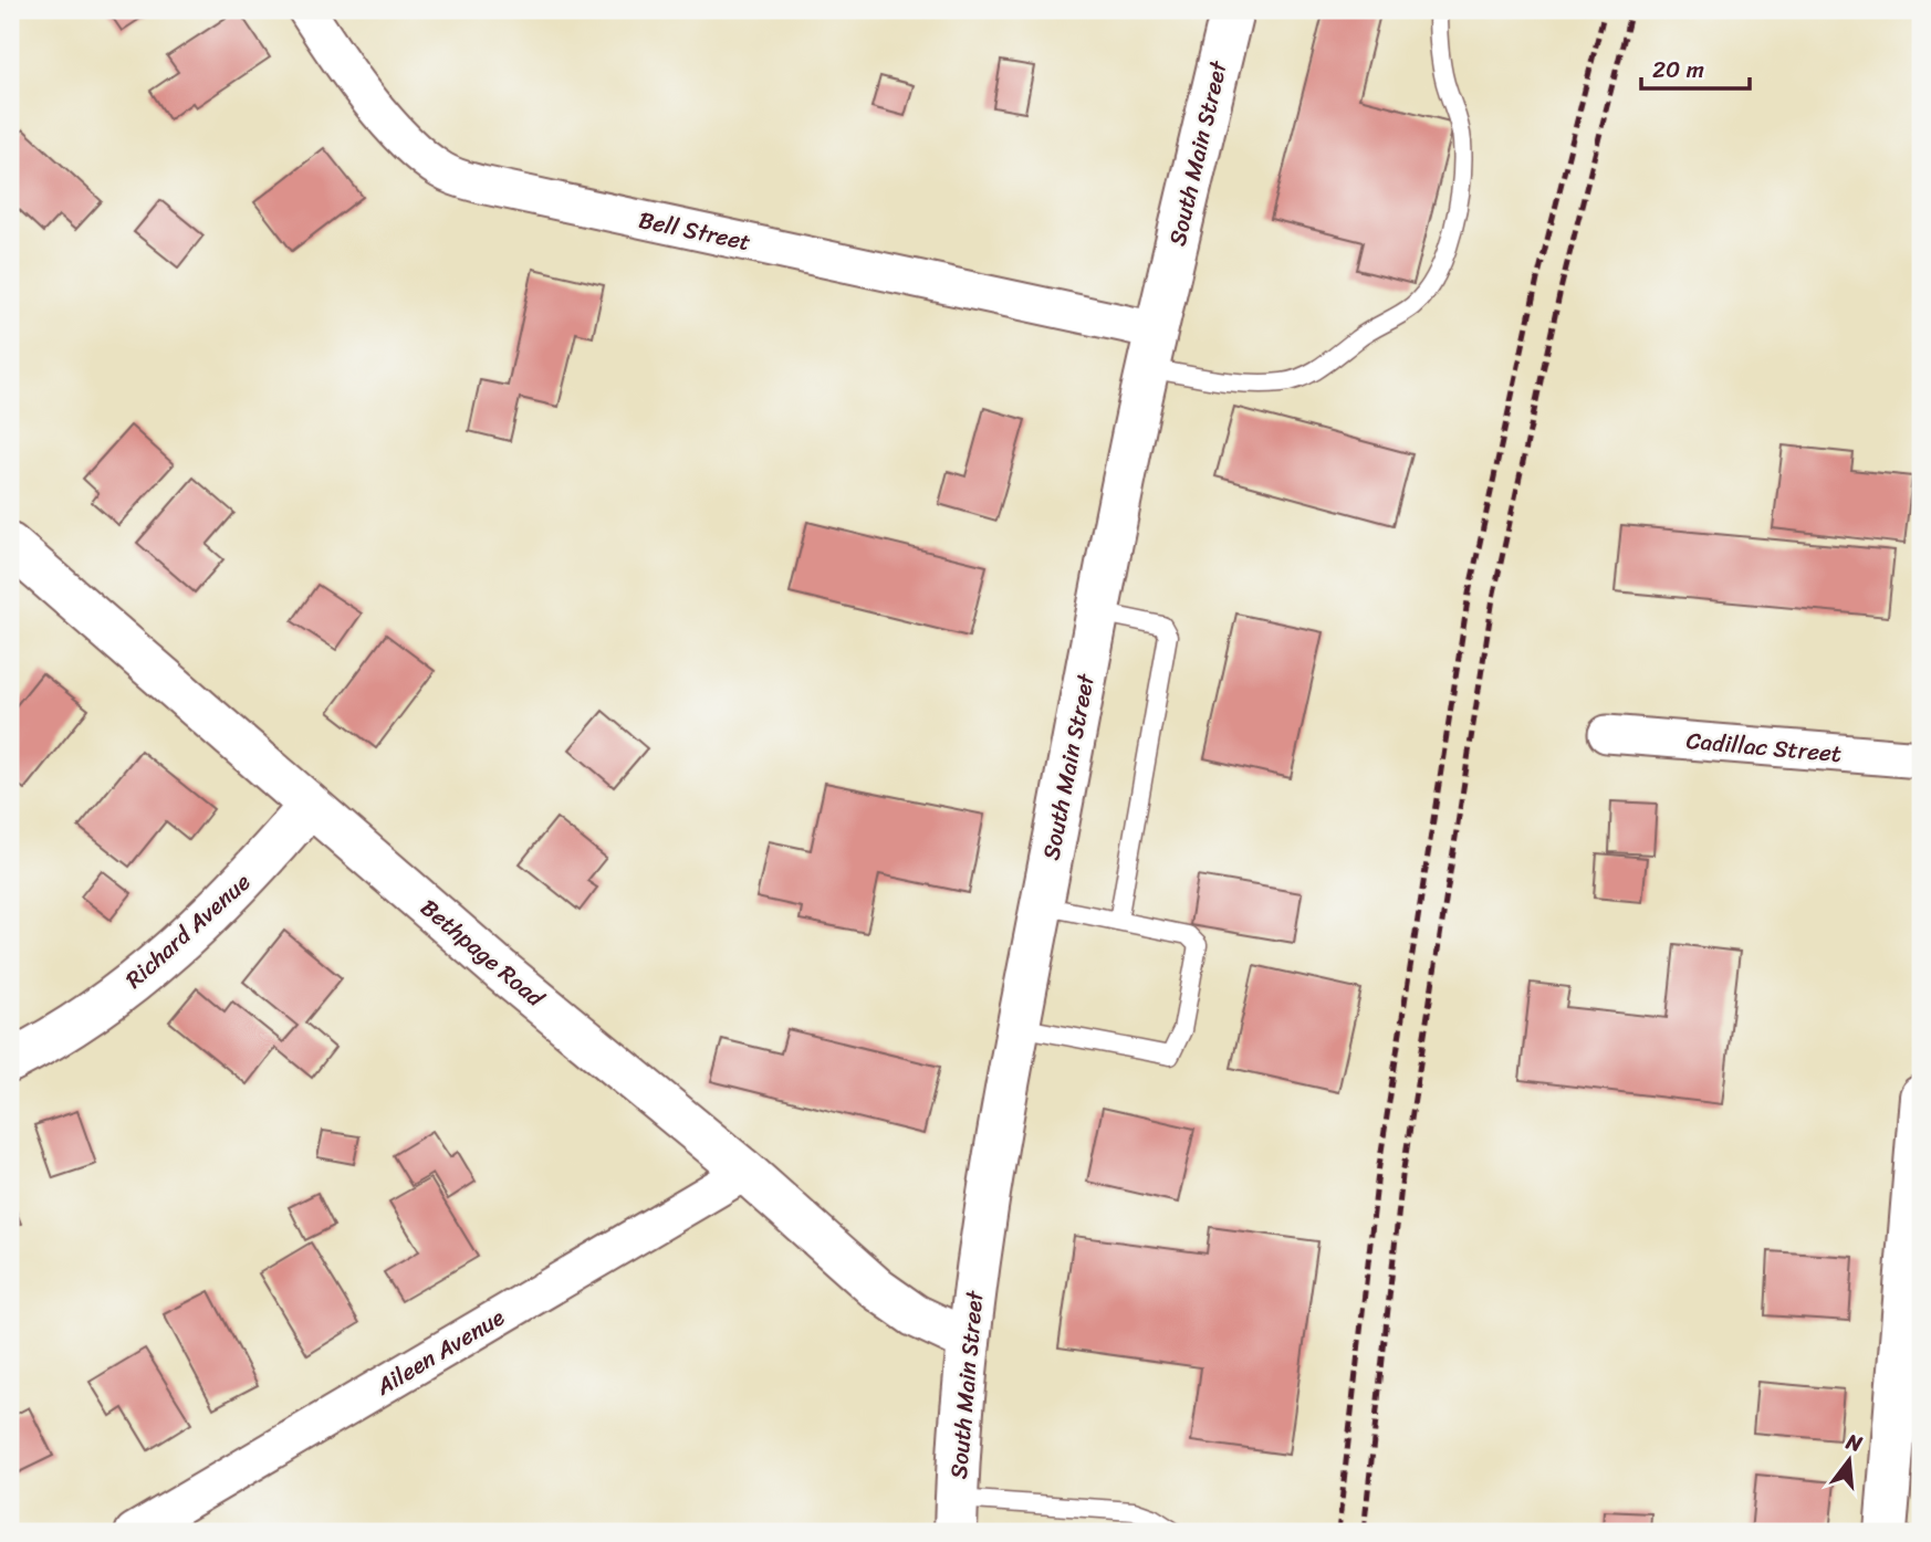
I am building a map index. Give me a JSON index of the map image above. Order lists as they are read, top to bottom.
{
  "streets": {
    "main road": ["South Main Street", "Richard Avenue", "Bethpage Road"],
    "street": ["Bell Street", "Cadillac Street", "Aileen Avenue"]
  },
  "crossings": [
    ["South Main Street", "Bell Street"],
    ["South Main Street", "Bethpage Road"],
    ["Richard Avenue", "Bethpage Road"],
    ["Bethpage Road", "Aileen Avenue"]
  ],
  "scale_bar": "20 m",
  "north": "top"
}
